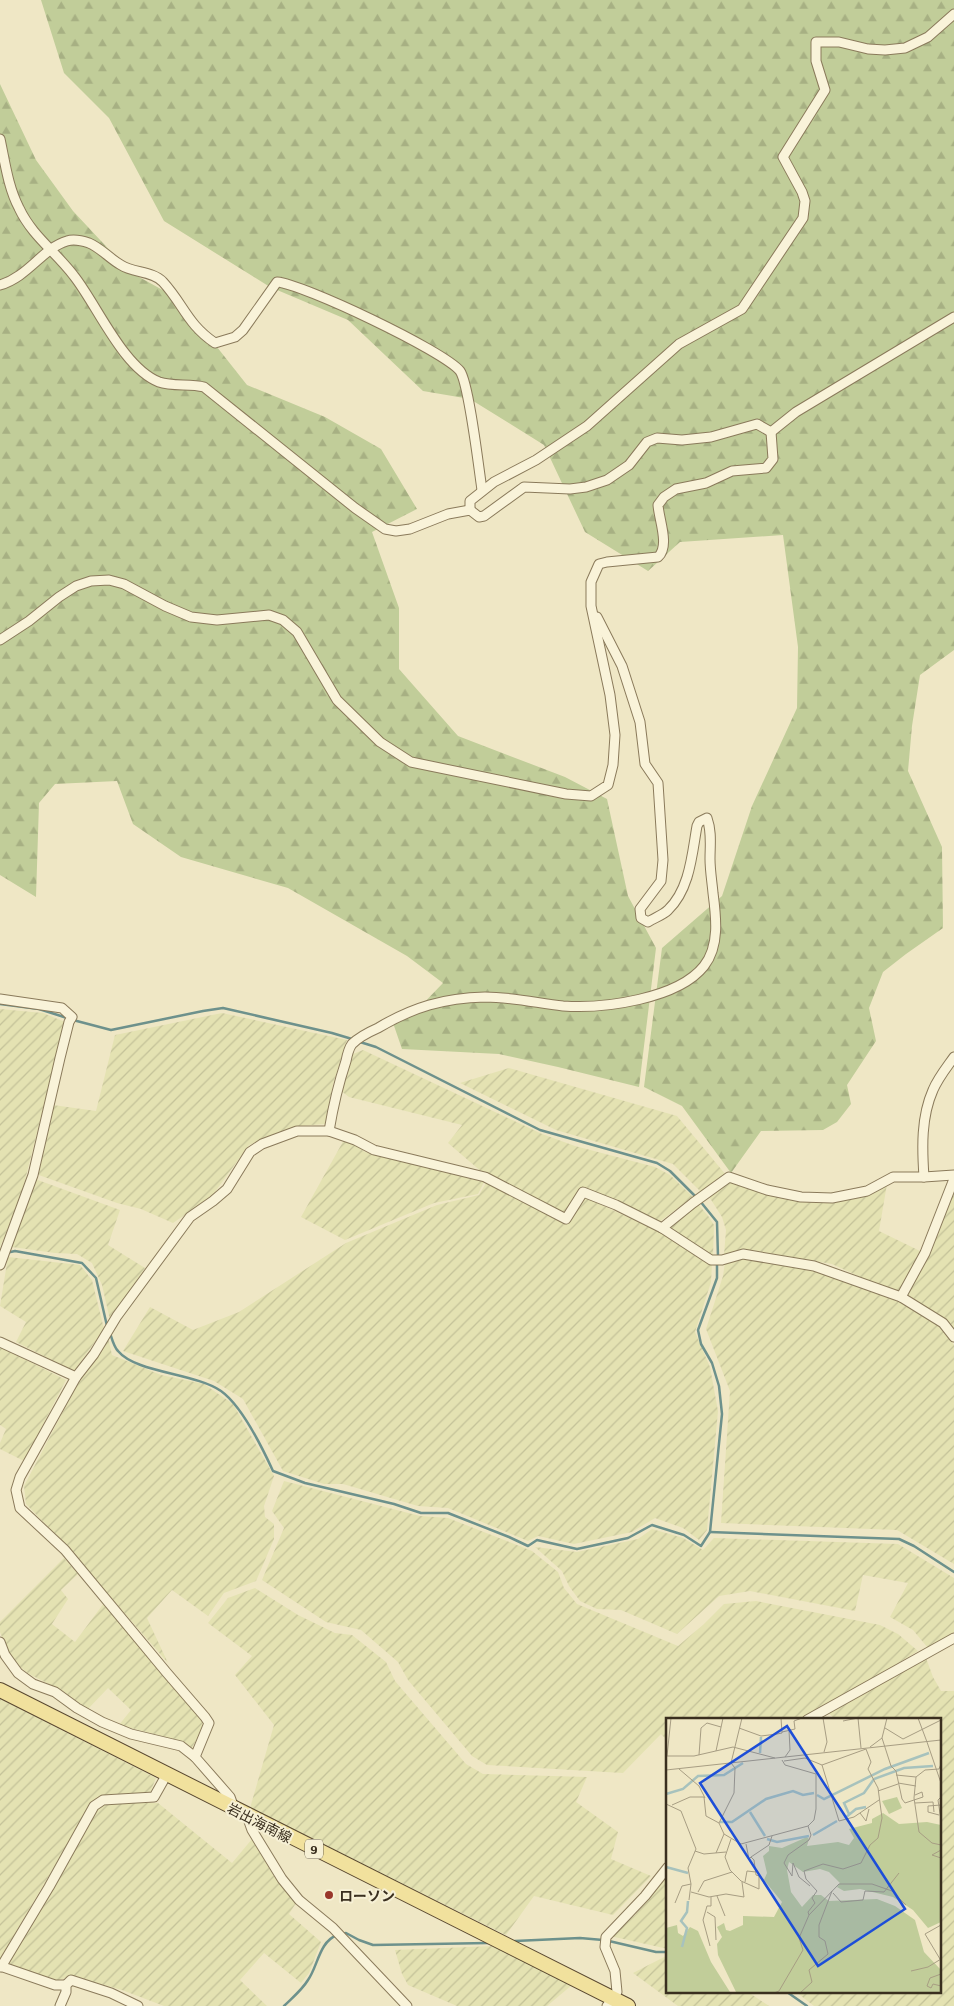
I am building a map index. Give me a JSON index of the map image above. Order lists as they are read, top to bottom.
{
  "streets": {
    "main road": ["岩出海南線", "9"]
  },
  "places": ["ローソン"]
}
